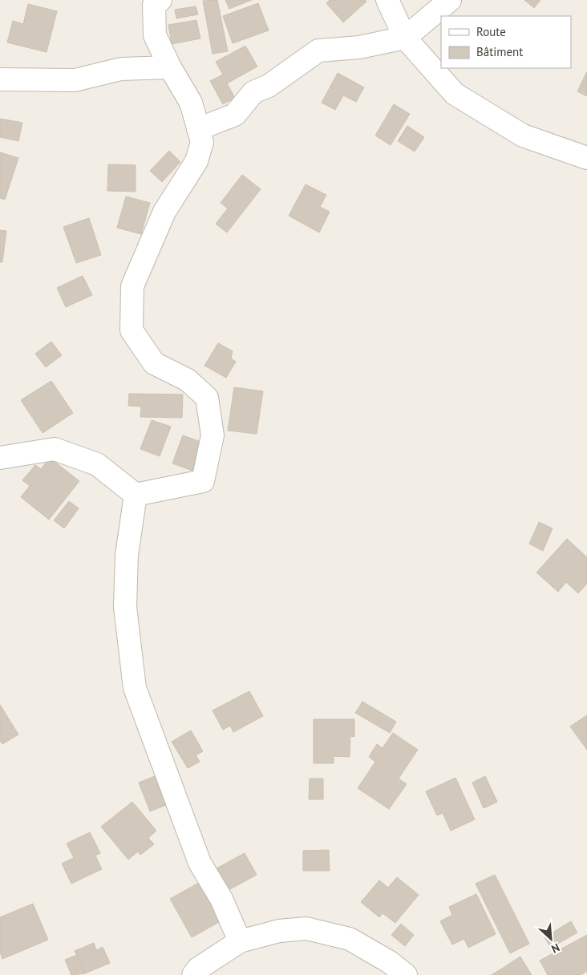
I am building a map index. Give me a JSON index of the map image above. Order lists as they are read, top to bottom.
{
  "legend": ["Route", "Bâtiment"],
  "north": "bottom right"
}
